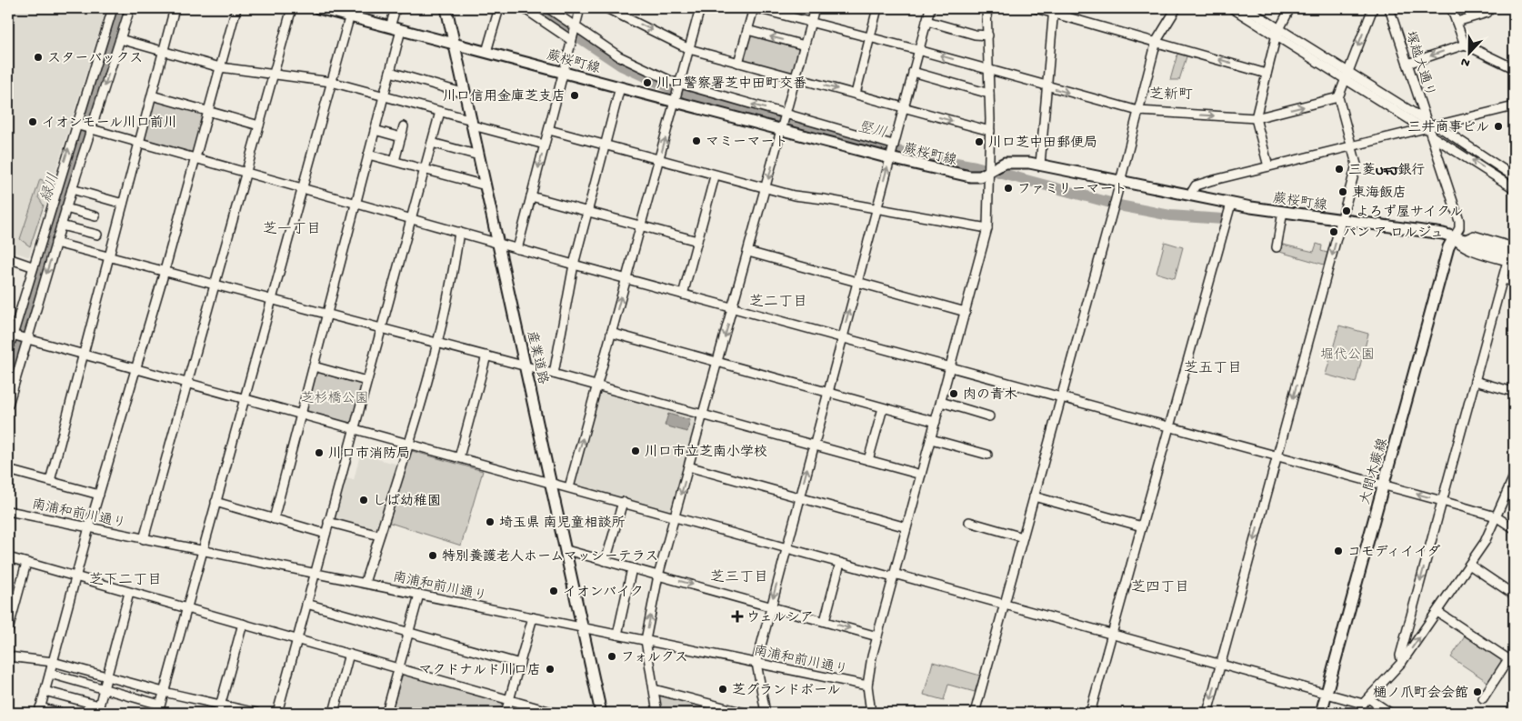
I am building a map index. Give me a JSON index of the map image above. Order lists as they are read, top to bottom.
{
  "streets": {
    "main road": ["蕨桜町線", "産業道路", "大間木蕨線"],
    "street": ["塚越大通り", "南浦和前川通り"]
  },
  "crossings": [
    ["蕨桜町線", "塚越大通り"],
    ["蕨桜町線", "産業道路"],
    ["蕨桜町線", "大間木蕨線"],
    ["塚越大通り", "大間木蕨線"],
    ["産業道路", "南浦和前川通り"]
  ],
  "districts": [
    "芝新町",
    "芝一丁目",
    "芝二丁目",
    "芝五丁目",
    "芝三丁目",
    "芝下二丁目",
    "芝四丁目"
  ],
  "water": ["竪川", "緑川"],
  "parks": ["堀代公園", "芝杉橋公園"],
  "places": {
    "other": [
      "スターバックス",
      "川口警察署芝中田町交番",
      "川口信用金庫芝支店",
      "イオンモール川口前川",
      "三井商事ビル",
      "マミーマート",
      "川口芝中田郵便局",
      "三菱UFJ銀行",
      "ファミリーマート",
      "東海飯店",
      "よろず屋サイクル",
      "パン ア ロルジュ",
      "肉の青木",
      "川口市立芝南小学校",
      "川口市消防局",
      "しば幼稚園",
      "埼玉県 南児童相談所",
      "コモディイイダ",
      "特別養護老人ホームマッシーテラス",
      "イオンバイク",
      "フォルクス",
      "マクドナルド川口店",
      "芝グランドボール",
      "樋ノ爪町会会館"
    ],
    "health": ["ウェルシア"]
  },
  "north": "bottom"
}
